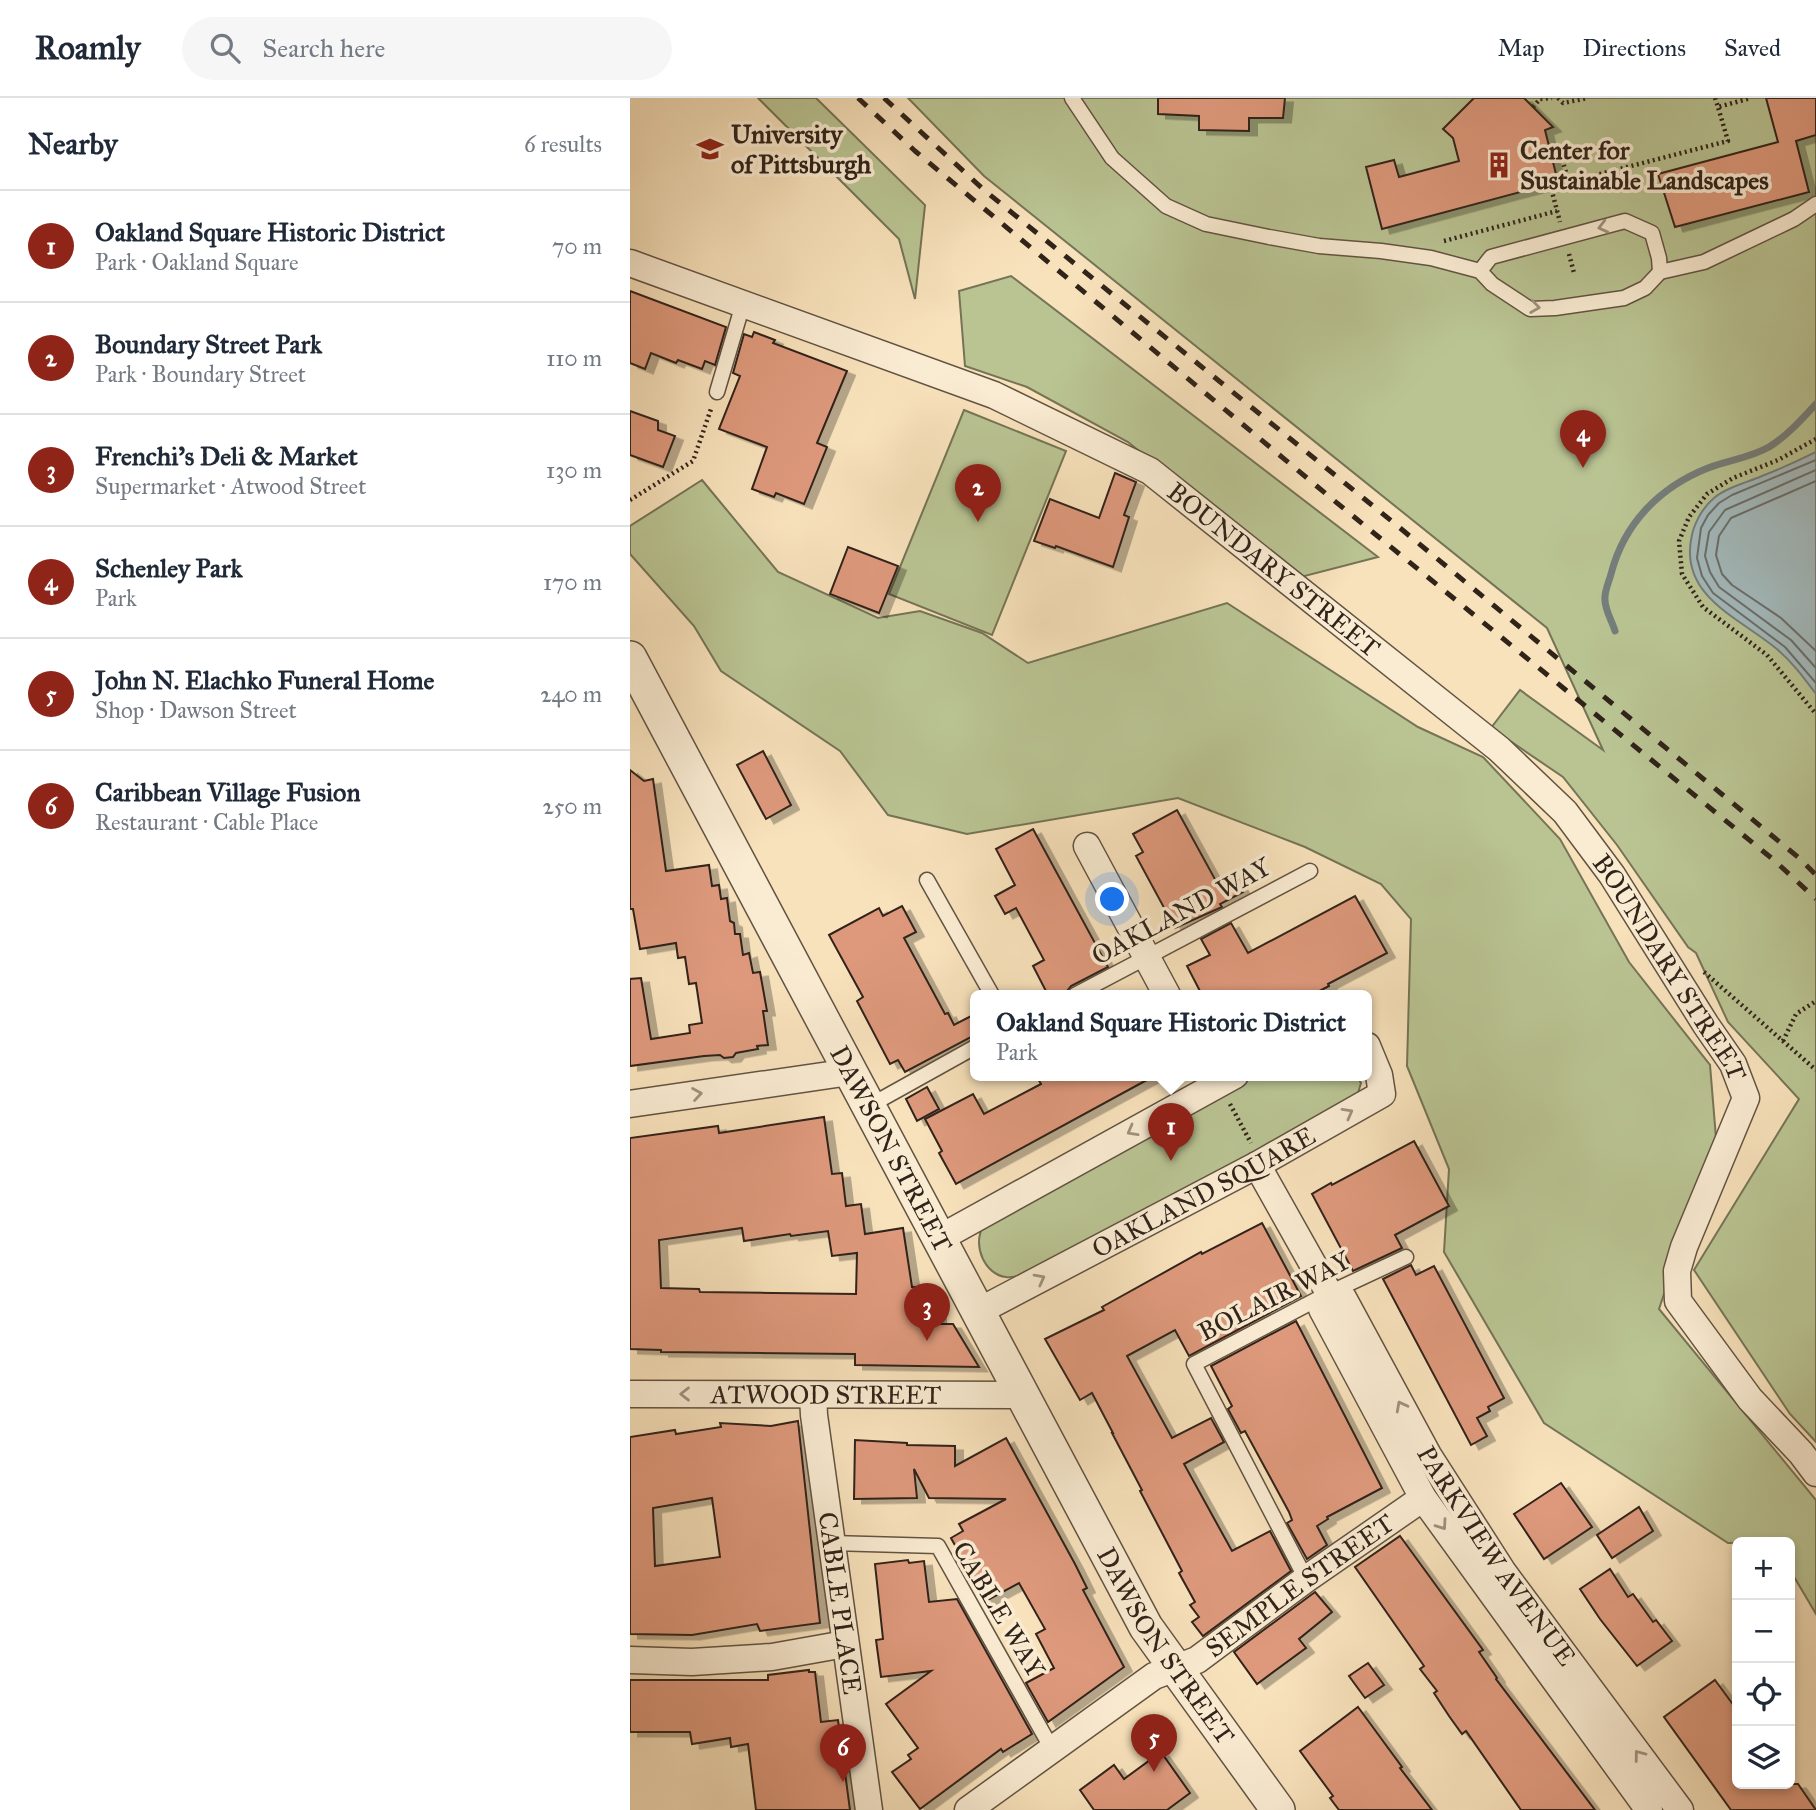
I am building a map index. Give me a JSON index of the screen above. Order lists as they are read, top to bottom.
{
  "streets": {
    "street": [
      "BOUNDARY STREET",
      "DAWSON STREET",
      "OAKLAND SQUARE",
      "ATWOOD STREET",
      "PARKVIEW AVENUE",
      "SEMPLE STREET",
      "CABLE PLACE"
    ],
    "lane": ["OAKLAND WAY", "BOLAIR WAY", "CABLE WAY"]
  },
  "crossings": [
    ["DAWSON STREET", "OAKLAND SQUARE"],
    ["DAWSON STREET", "ATWOOD STREET"],
    ["DAWSON STREET", "SEMPLE STREET"],
    ["OAKLAND SQUARE", "PARKVIEW AVENUE"],
    ["BOLAIR WAY", "PARKVIEW AVENUE"],
    ["BOLAIR WAY", "SEMPLE STREET"],
    ["ATWOOD STREET", "CABLE PLACE"],
    ["PARKVIEW AVENUE", "SEMPLE STREET"],
    ["SEMPLE STREET", "CABLE WAY"],
    ["CABLE PLACE", "CABLE WAY"]
  ],
  "one_way": ["ATWOOD STREET"],
  "places": {
    "school or university": ["University of Pittsburgh"],
    "building": ["Center for Sustainable Landscapes"]
  },
  "page": {
    "header": "Roamly",
    "search": "Search here",
    "nav": ["Map", "Directions", "Saved"],
    "heading": ["Nearby", "6 results"],
    "list": [
      {
        "mark": "1",
        "name": "Oakland Square Historic District",
        "note": "Park · Oakland Square",
        "value": "70 m"
      },
      {
        "mark": "2",
        "name": "Boundary Street Park",
        "note": "Park · Boundary Street",
        "value": "110 m"
      },
      {
        "mark": "3",
        "name": "Frenchi's Deli & Market",
        "note": "Supermarket · Atwood Street",
        "value": "130 m"
      },
      {
        "mark": "4",
        "name": "Schenley Park",
        "note": "Park",
        "value": "170 m"
      },
      {
        "mark": "5",
        "name": "John N. Elachko Funeral Home",
        "note": "Shop · Dawson Street",
        "value": "240 m"
      },
      {
        "mark": "6",
        "name": "Caribbean Village Fusion",
        "note": "Restaurant · Cable Place",
        "value": "250 m"
      }
    ],
    "pins": [
      "4",
      "2",
      "1",
      "3",
      "5",
      "6"
    ],
    "popup": ["Oakland Square Historic District", "Park"],
    "map_buttons": ["+", "−"]
  }
}
